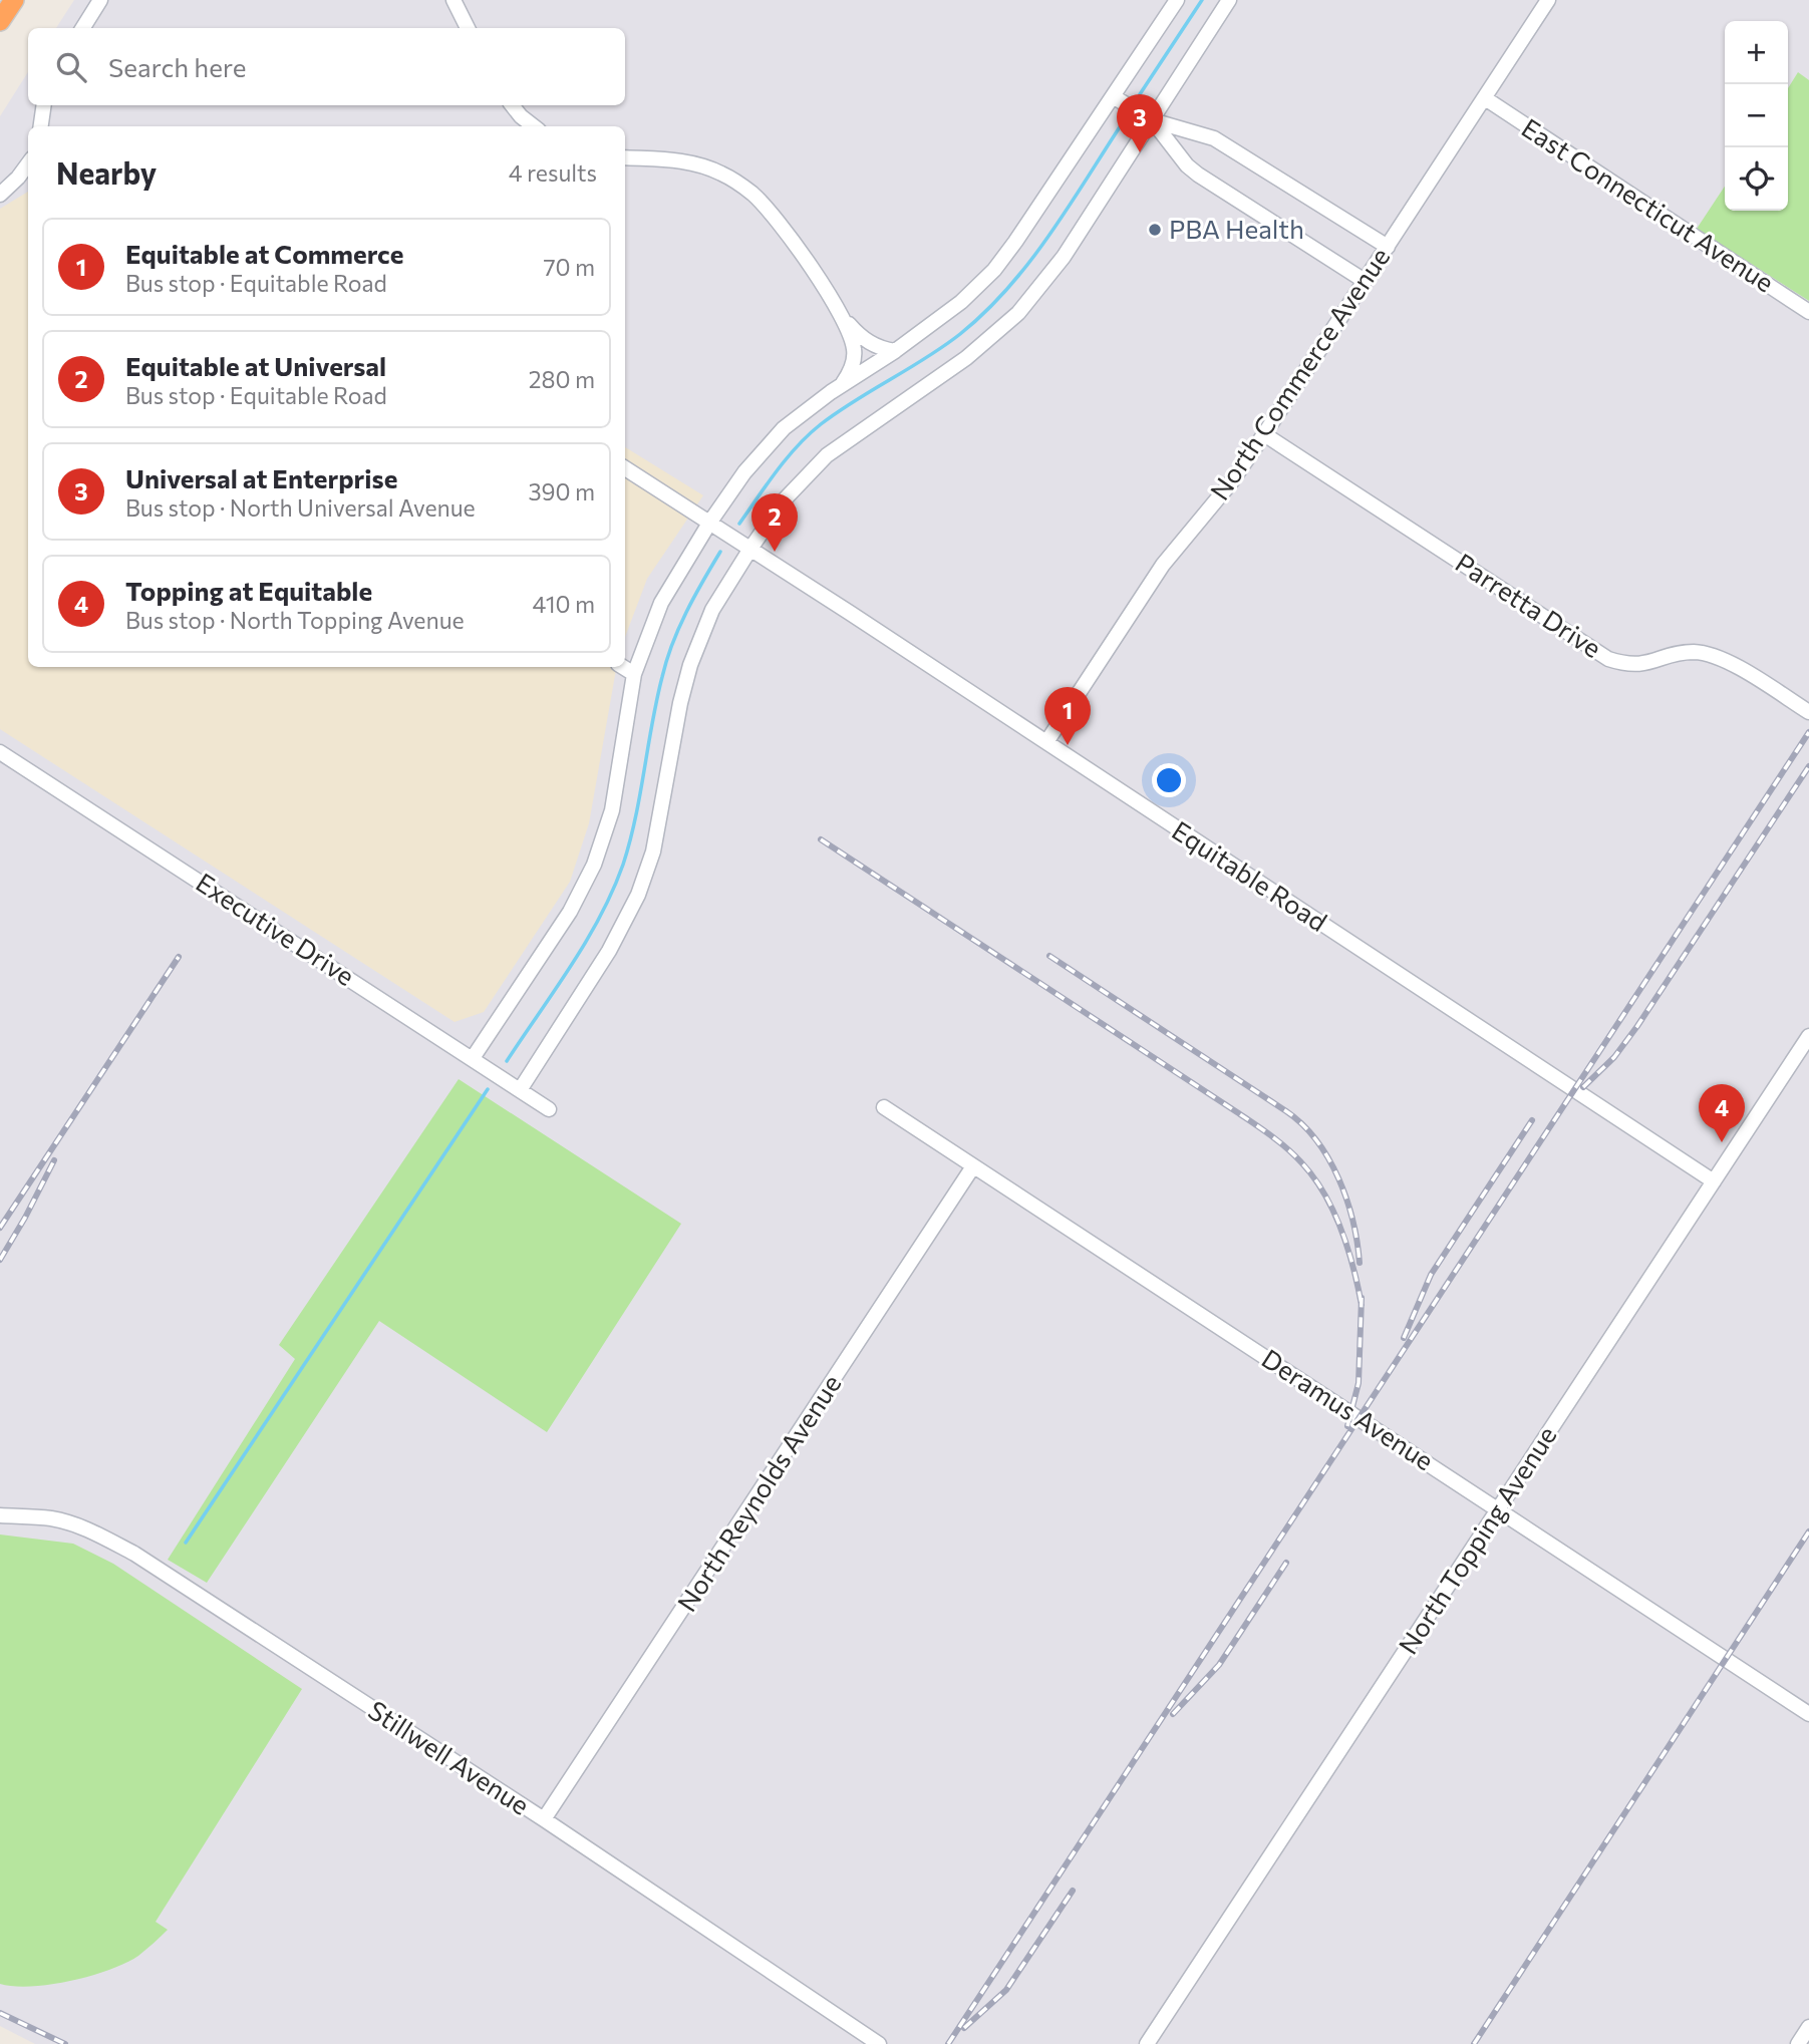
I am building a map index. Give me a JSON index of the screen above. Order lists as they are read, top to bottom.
{
  "streets": {
    "street": [
      "East Connecticut Avenue",
      "North Commerce Avenue",
      "Parretta Drive",
      "Equitable Road",
      "Executive Drive",
      "Deramus Avenue",
      "North Reynolds Avenue",
      "North Topping Avenue",
      "Stillwell Avenue"
    ]
  },
  "crossings": [
    ["East Connecticut Avenue", "North Commerce Avenue"],
    ["North Commerce Avenue", "Parretta Drive"],
    ["North Commerce Avenue", "Equitable Road"],
    ["Equitable Road", "North Topping Avenue"],
    ["Deramus Avenue", "North Reynolds Avenue"],
    ["Deramus Avenue", "North Topping Avenue"],
    ["North Reynolds Avenue", "Stillwell Avenue"]
  ],
  "places": ["PBA Health"],
  "page": {
    "map_buttons": ["+", "−"],
    "search": "Search here",
    "pins": [
      "3",
      "2",
      "1",
      "4"
    ],
    "heading": ["Nearby", "4 results"],
    "list": [
      {
        "mark": "1",
        "name": "Equitable at Commerce",
        "note": "Bus stop · Equitable Road",
        "value": "70 m"
      },
      {
        "mark": "2",
        "name": "Equitable at Universal",
        "note": "Bus stop · Equitable Road",
        "value": "280 m"
      },
      {
        "mark": "3",
        "name": "Universal at Enterprise",
        "note": "Bus stop · North Universal Avenue",
        "value": "390 m"
      },
      {
        "mark": "4",
        "name": "Topping at Equitable",
        "note": "Bus stop · North Topping Avenue",
        "value": "410 m"
      }
    ]
  }
}
